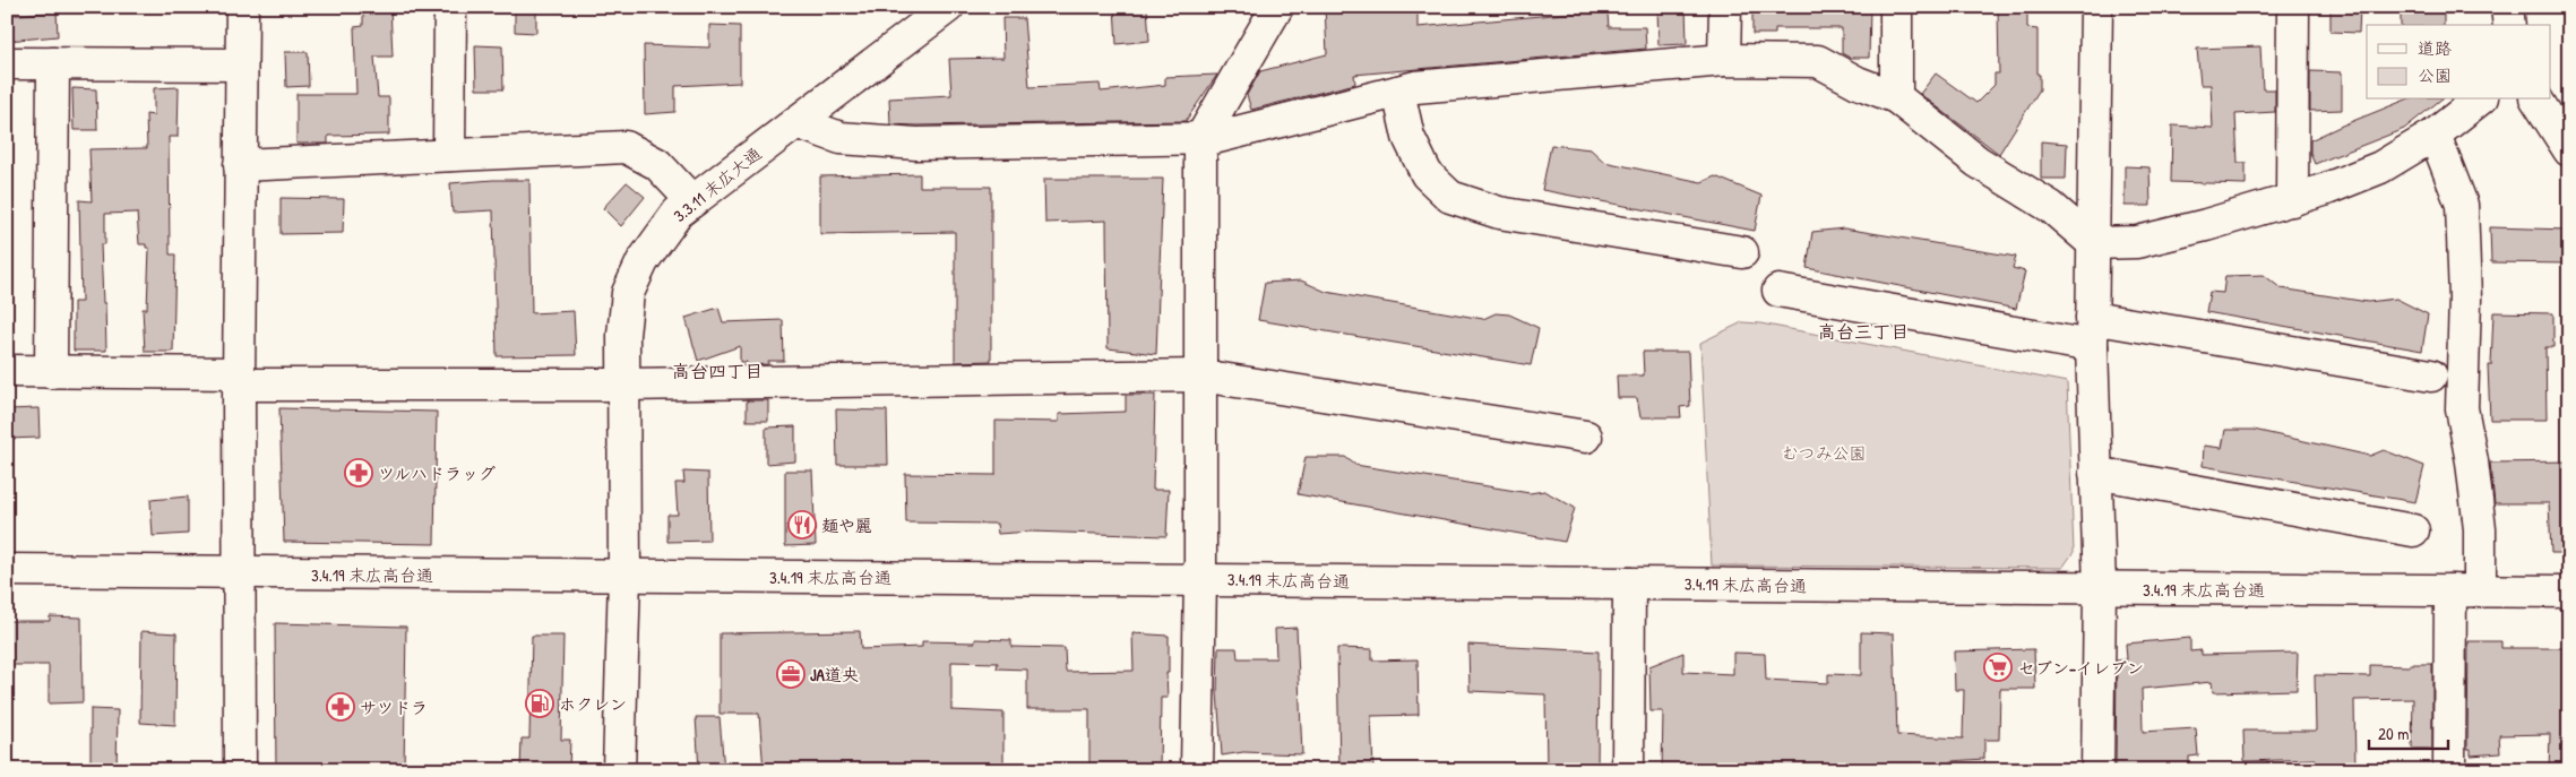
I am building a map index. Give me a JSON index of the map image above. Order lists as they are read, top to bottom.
{
  "streets": {
    "street": ["3.3.11 末広大通", "3.4.19 末広高台通"]
  },
  "crossings": [
    ["3.3.11 末広大通", "3.4.19 末広高台通"]
  ],
  "districts": ["高台三丁目", "高台四丁目"],
  "parks": ["むつみ公園"],
  "places": {
    "pharmacy": ["ツルハドラッグ", "サツドラ"],
    "restaurant": ["麺や麗"],
    "supermarket": ["セブン-イレブン"],
    "office": ["JA道央"],
    "fuel station": ["ホクレン"]
  },
  "legend": ["道路", "公園"],
  "scale_bar": "20 m"
}
